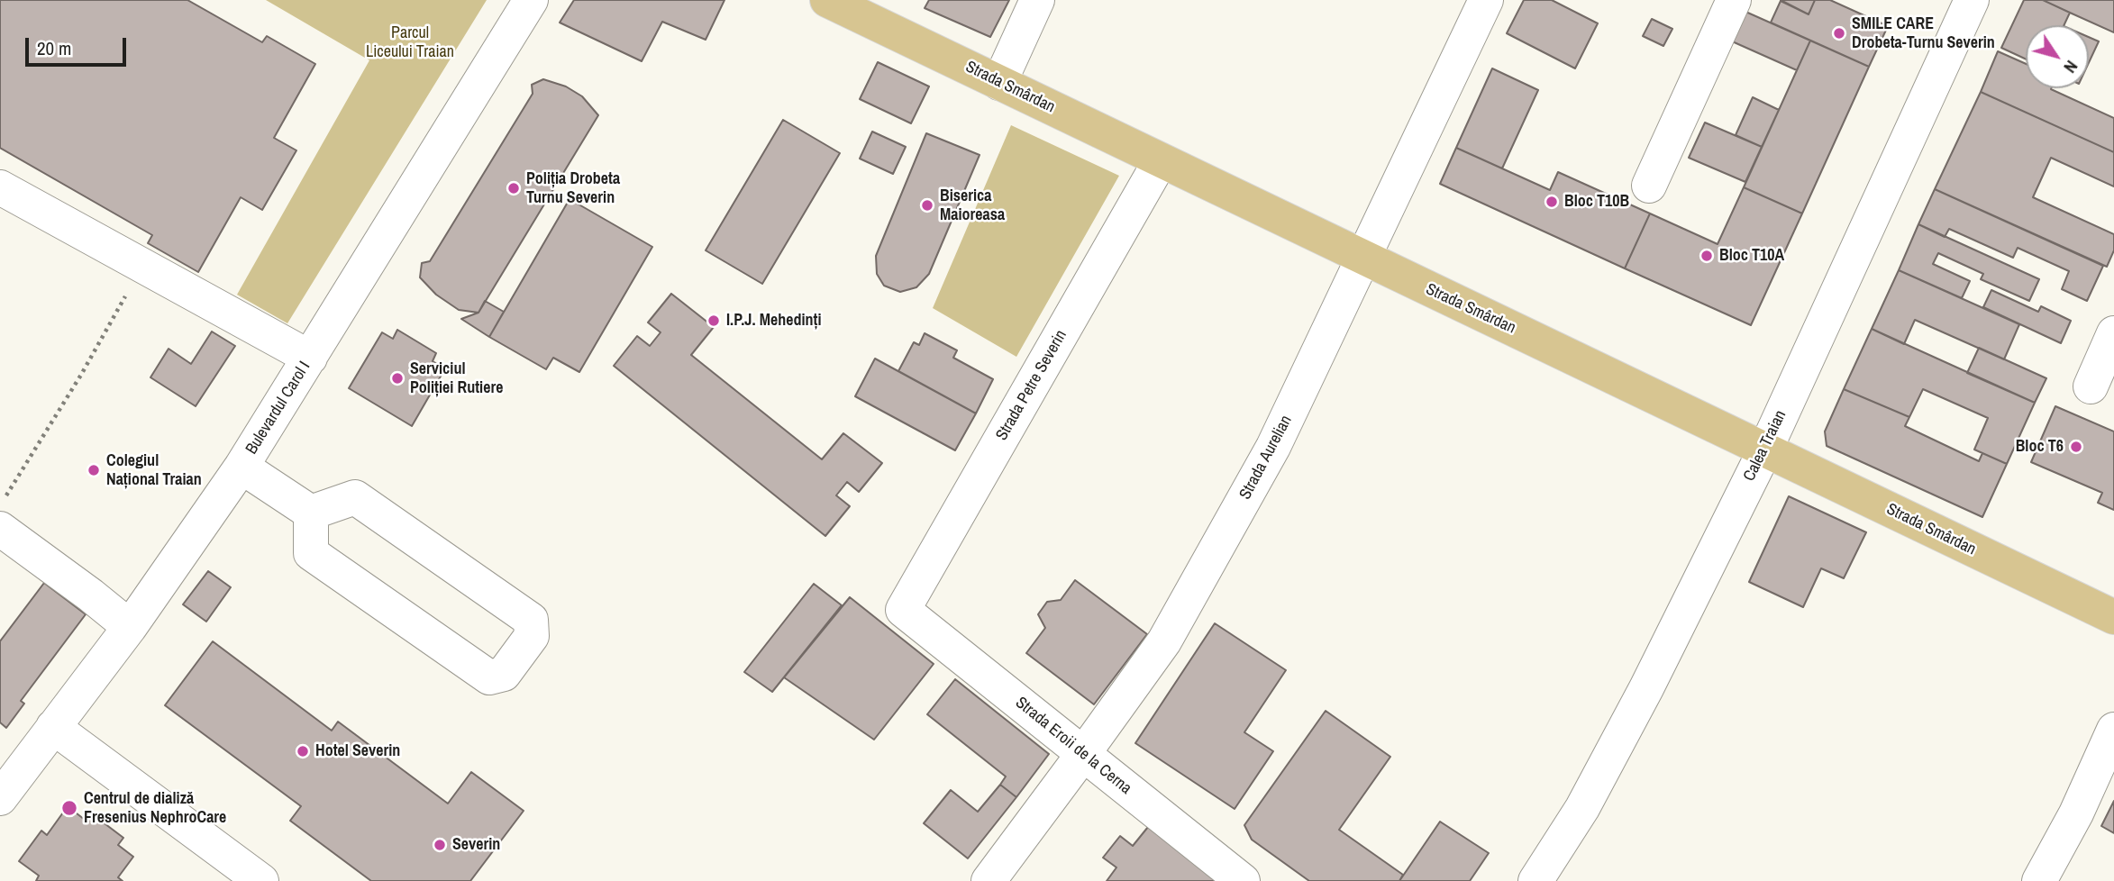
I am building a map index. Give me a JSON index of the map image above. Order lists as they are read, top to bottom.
{
  "streets": {
    "main road": ["Strada Smârdan"],
    "street": [
      "Strada Petre Severin",
      "Bulevardul Carol I",
      "Calea Traian",
      "Strada Aurelian",
      "Strada Eroii de la Cerna"
    ]
  },
  "crossings": [
    ["Strada Smârdan", "Strada Petre Severin"],
    ["Strada Smârdan", "Calea Traian"],
    ["Strada Smârdan", "Strada Aurelian"],
    ["Strada Petre Severin", "Strada Eroii de la Cerna"],
    ["Strada Aurelian", "Strada Eroii de la Cerna"]
  ],
  "parks": ["Parcul Liceului Traian"],
  "places": [
    "SMILE CARE Drobeta-Turnu Severin",
    "Poliția Drobeta Turnu Severin",
    "Bloc T10B",
    "Biserica Maioreasa",
    "Bloc T10A",
    "I.P.J. Mehedinți",
    "Serviciul Poliției Rutiere",
    "Bloc T6",
    "Colegiul Național Traian",
    "Hotel Severin",
    "Centrul de dializă Fresenius NephroCare",
    "Severin"
  ],
  "scale_bar": "20 m",
  "north": "bottom right"
}
